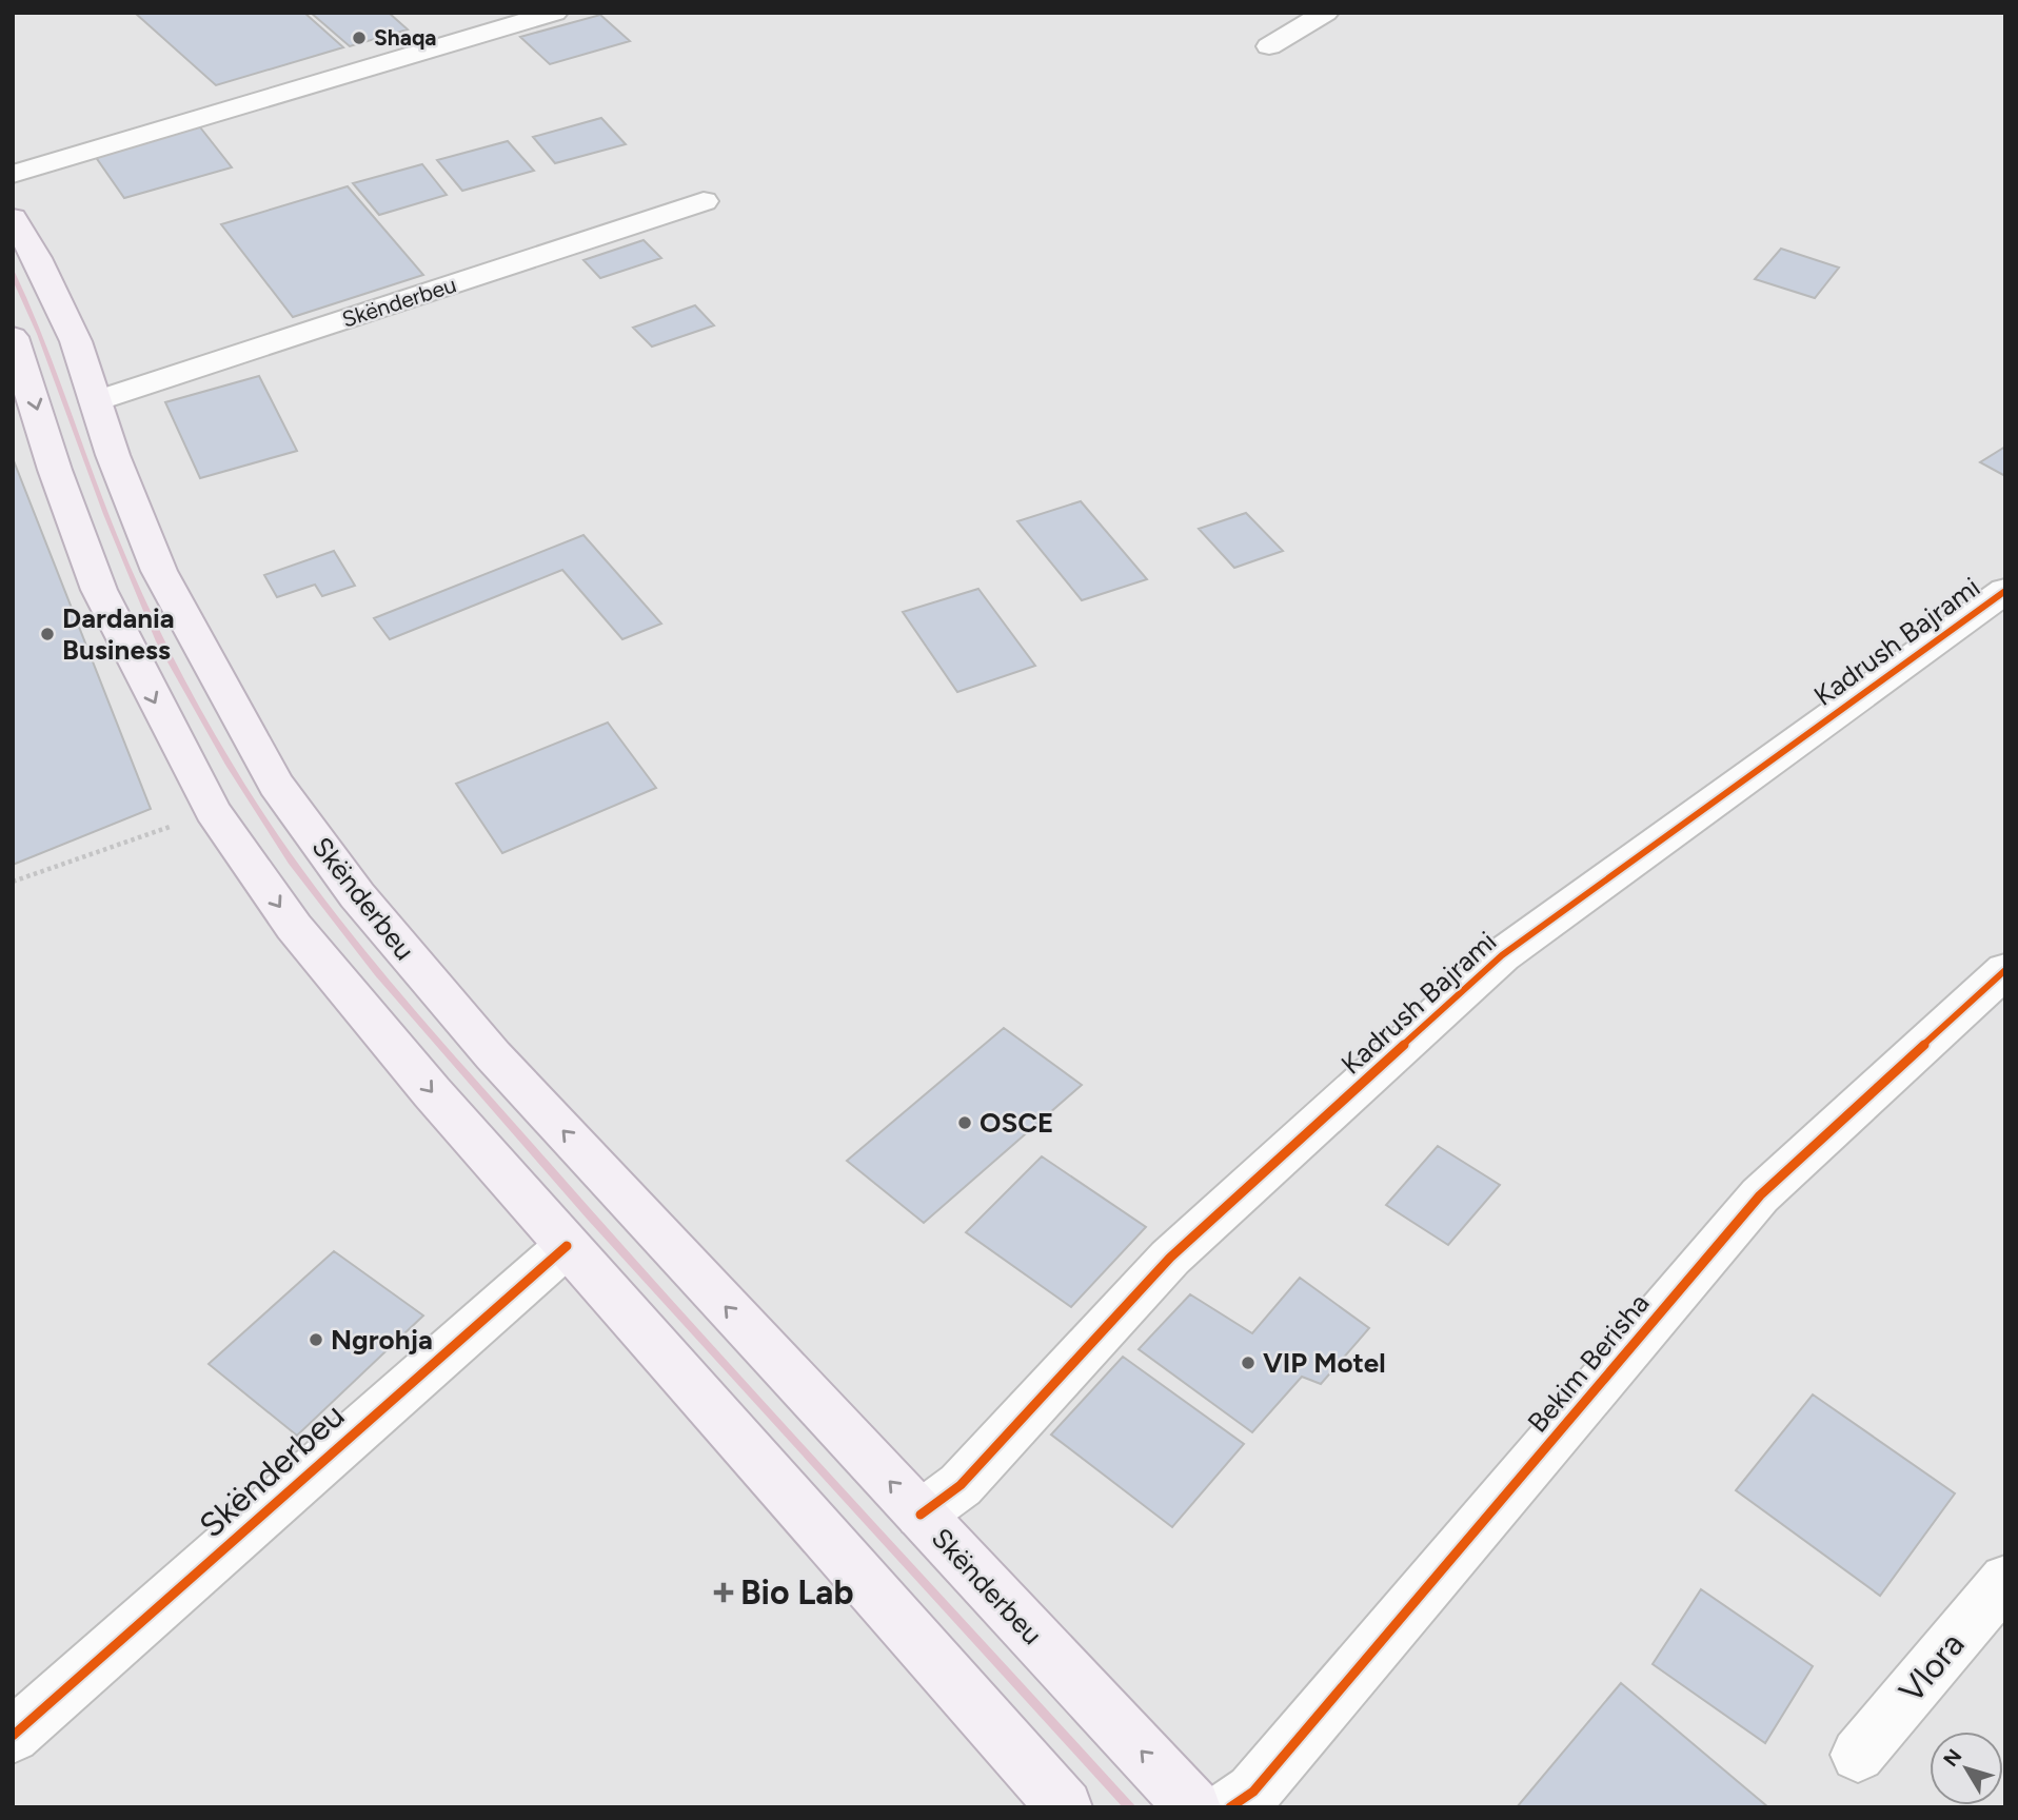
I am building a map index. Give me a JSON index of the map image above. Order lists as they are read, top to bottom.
{
  "streets": {
    "main road": ["Skënderbeu"],
    "street": ["Kadrush Bajrami", "Bekim Berisha", "Vlora"]
  },
  "crossings": [
    ["Skënderbeu", "Kadrush Bajrami"]
  ],
  "one_way": ["Skënderbeu"],
  "places": {
    "other": [
      "Shaqa",
      "Dardania Business",
      "OSCE",
      "Ngrohja",
      "VIP Motel"
    ],
    "health": ["Bio Lab"]
  },
  "north": "top left"
}
